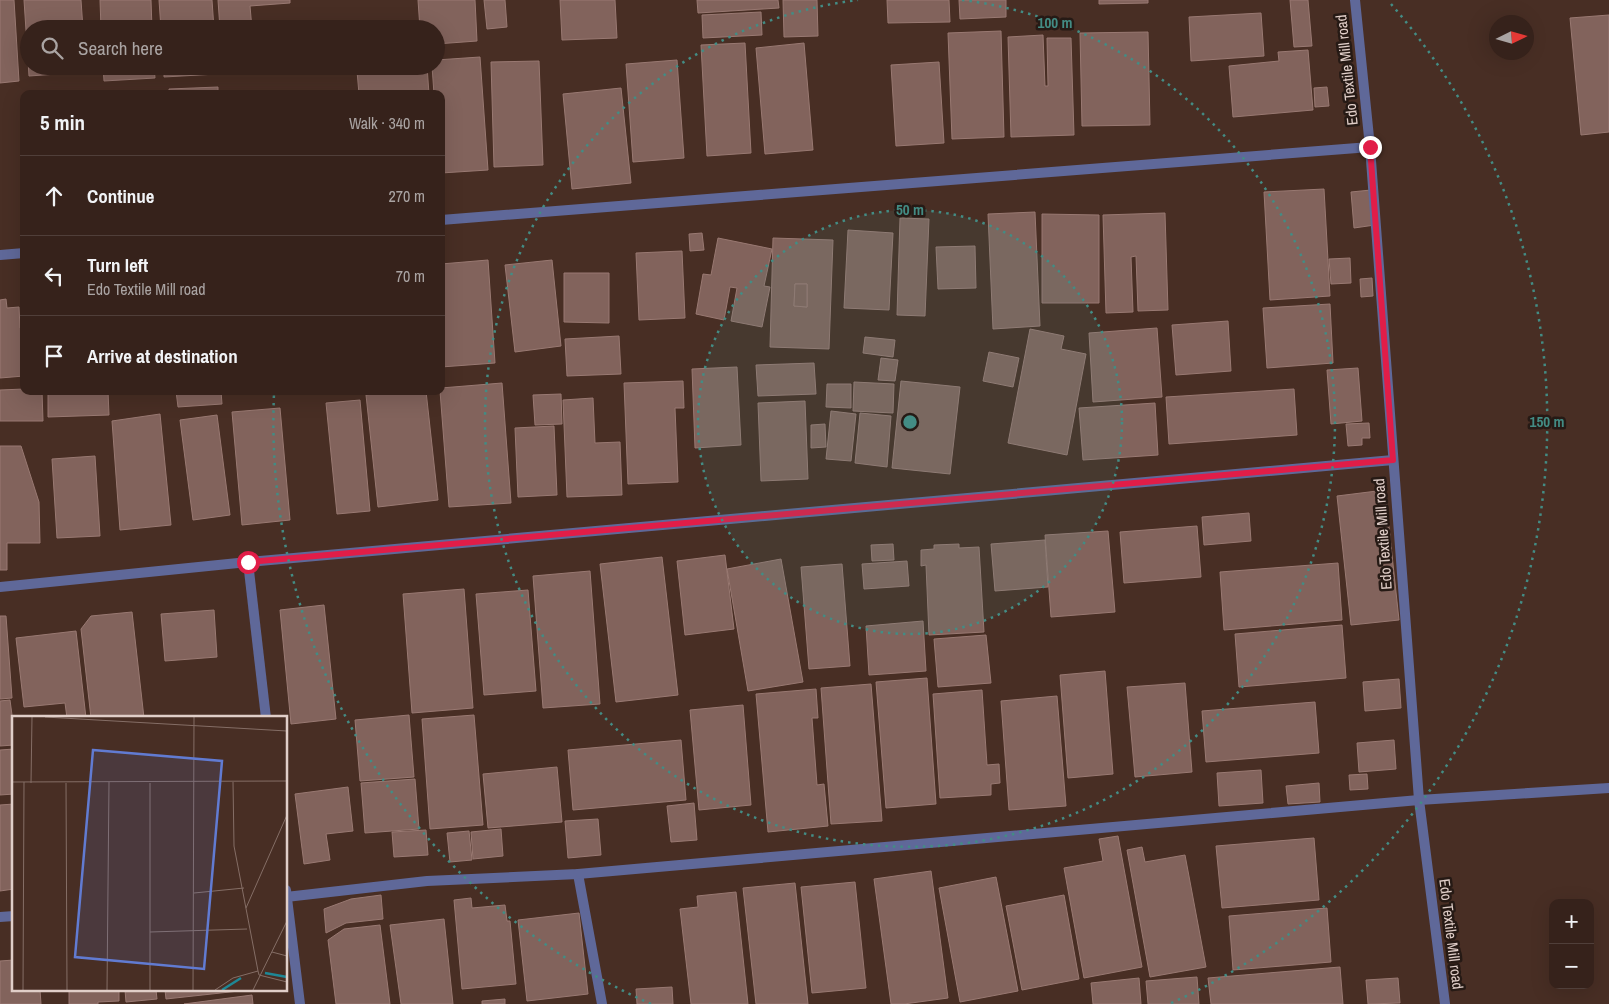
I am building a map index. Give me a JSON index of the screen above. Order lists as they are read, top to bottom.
{
  "streets": {
    "street": ["Edo Textile Mill road"]
  },
  "north": "right",
  "page": {
    "search": "Search here",
    "heading": ["5 min", "Walk · 340 m"],
    "list": [
      ["Continue", "270 m"],
      ["Turn left", "Edo Textile Mill road", "70 m"],
      "Arrive at destination"
    ],
    "map_buttons": ["+", "−"]
  },
  "rings": ["100 m", "50 m", "150 m"]
}
